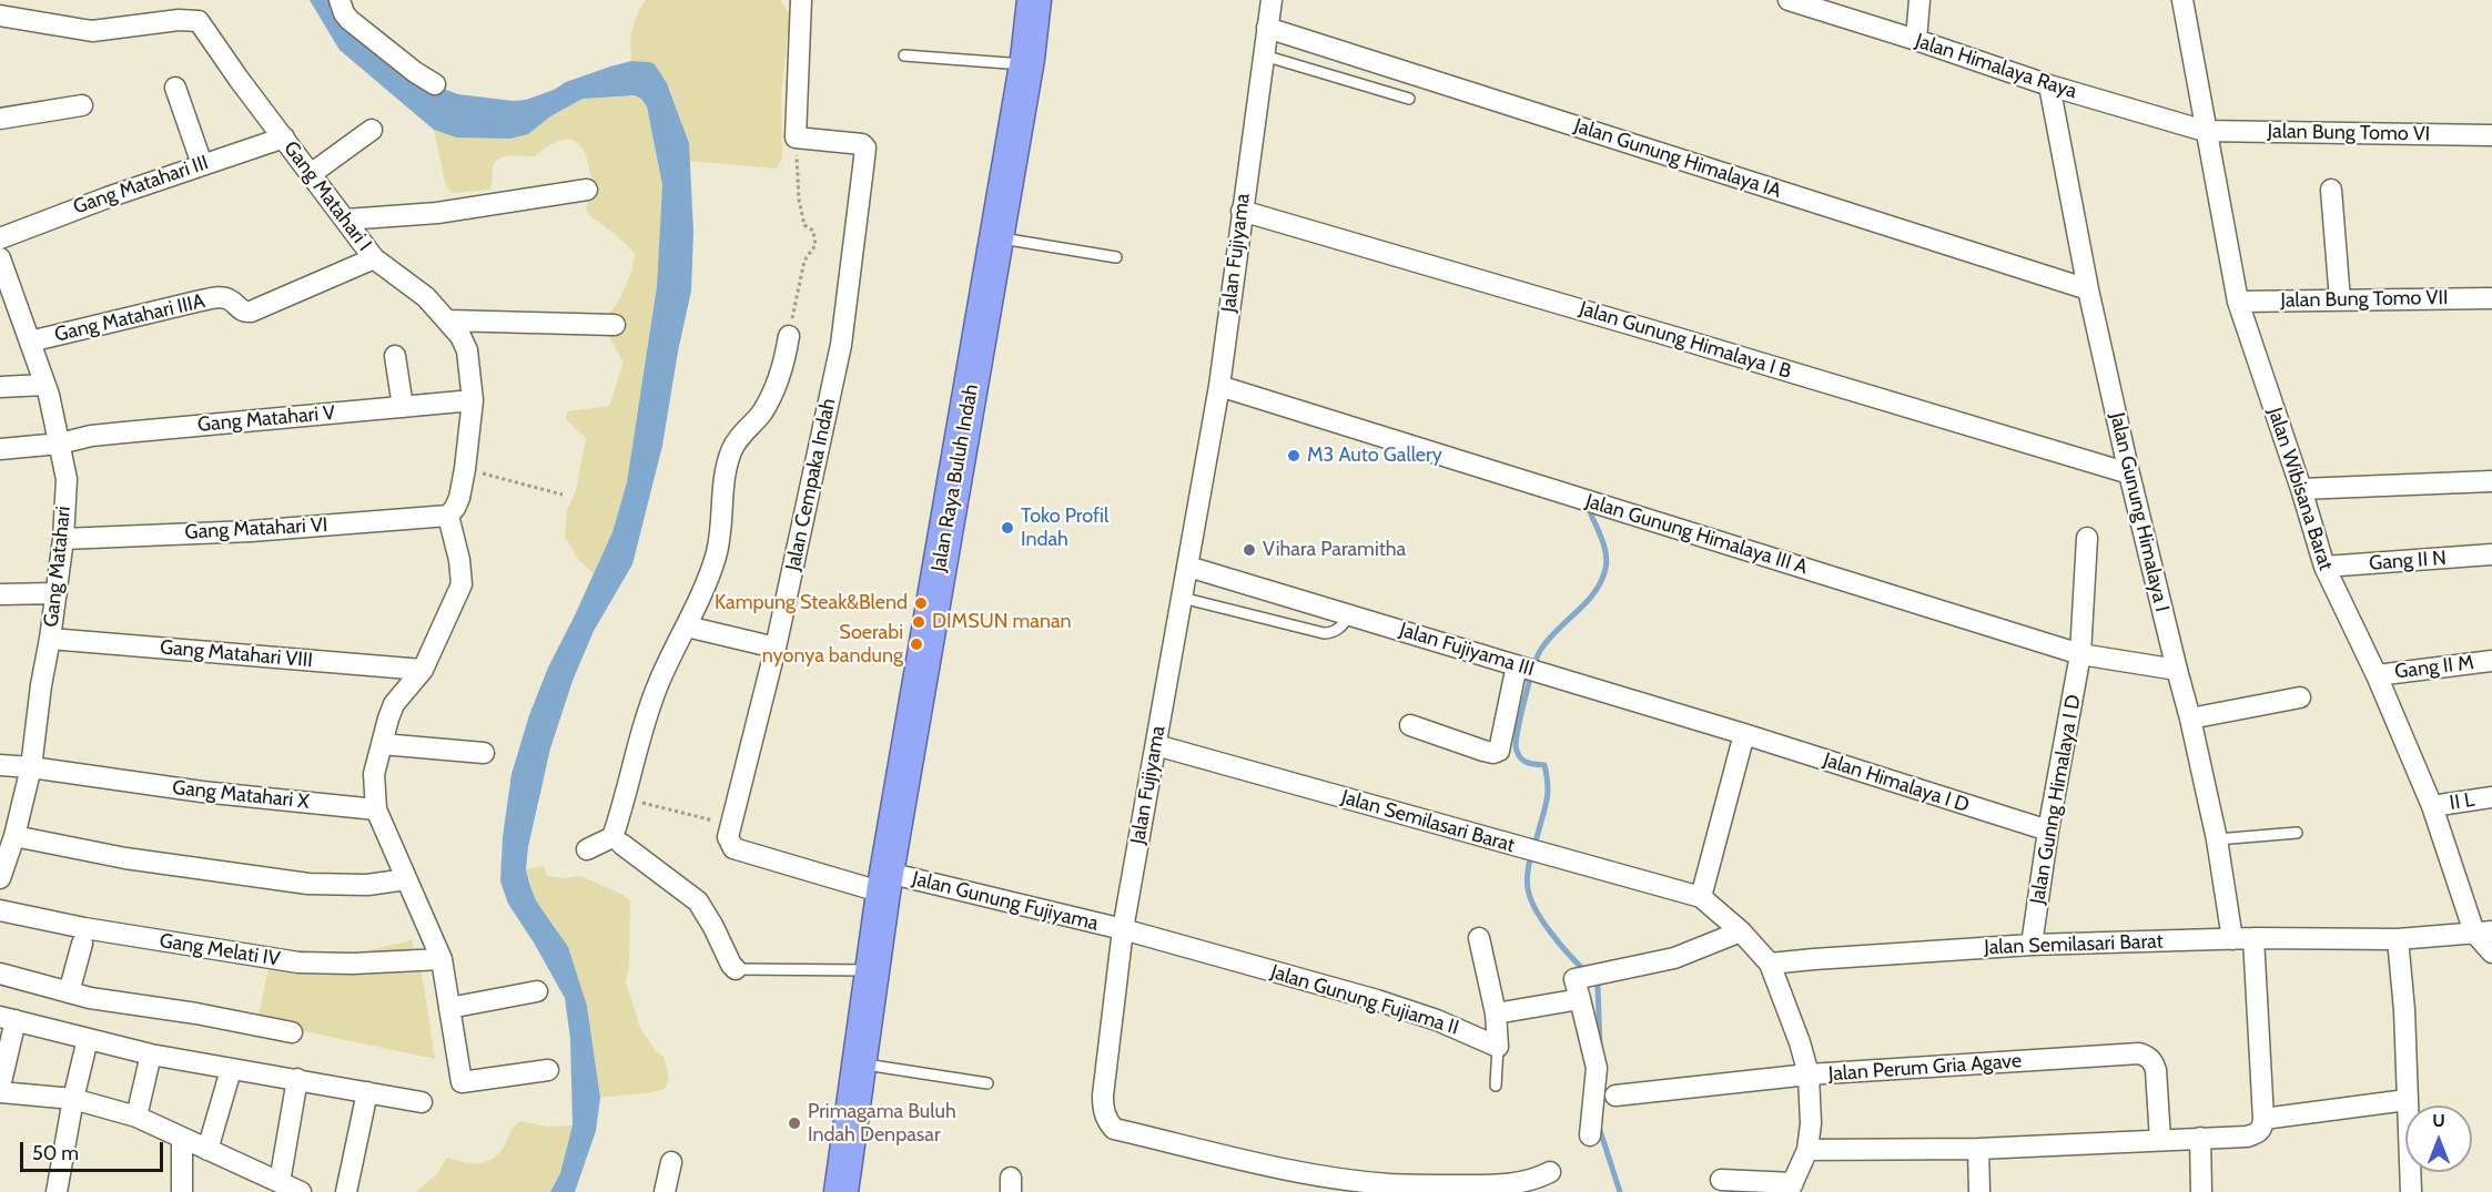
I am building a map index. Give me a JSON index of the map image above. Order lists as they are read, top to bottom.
{
  "streets": {
    "highway": ["Jalan Raya Buluh Indah"],
    "street": [
      "Jalan Himalaya Raya",
      "Jalan Bung Tomo VI",
      "Jalan Gunung Himalaya IA",
      "Gang Matahari III",
      "Gang Matahari I",
      "Jalan Fujiyama",
      "Jalan Bung Tomo VII",
      "Gang Matahari IIIA",
      "Jalan Gunung Himalaya I B",
      "Gang Matahari V",
      "Jalan Cempaka Indah",
      "Jalan Wibisana Barat",
      "Jalan Gunung Himalaya I",
      "Gang Matahari VI",
      "Jalan Gunung Himalaya III A",
      "Gang II N",
      "Gang Matahari",
      "Jalan Fujiyama III",
      "Gang Matahari VIII",
      "Gang II M",
      "Jalan Himalaya I D",
      "Gang Matahari X",
      "Jalan Gunng Himalaya I D",
      "II L",
      "Jalan Semilasari Barat",
      "Jalan Gunung Fujiyama",
      "Gang Melati IV",
      "Jalan Gunung Fujiama II",
      "Jalan Perum Gria Agave"
    ]
  },
  "crossings": [
    ["Jalan Himalaya Raya", "Jalan Bung Tomo VI"],
    ["Jalan Himalaya Raya", "Jalan Wibisana Barat"],
    ["Jalan Himalaya Raya", "Jalan Gunung Himalaya I"],
    ["Jalan Bung Tomo VI", "Jalan Wibisana Barat"],
    ["Jalan Gunung Himalaya IA", "Jalan Fujiyama"],
    ["Jalan Gunung Himalaya IA", "Jalan Gunung Himalaya I"],
    ["Gang Matahari III", "Gang Matahari I"],
    ["Gang Matahari I", "Gang Matahari IIIA"],
    ["Gang Matahari I", "Gang Matahari V"],
    ["Gang Matahari I", "Gang Matahari VI"],
    ["Jalan Fujiyama", "Jalan Gunung Himalaya I B"],
    ["Jalan Fujiyama", "Jalan Gunung Himalaya III A"],
    ["Jalan Fujiyama", "Jalan Fujiyama III"],
    ["Jalan Fujiyama", "Jalan Semilasari Barat"],
    ["Jalan Fujiyama", "Jalan Gunung Fujiyama"],
    ["Jalan Fujiyama", "Jalan Gunung Fujiama II"],
    ["Jalan Bung Tomo VII", "Jalan Wibisana Barat"],
    ["Gang Matahari IIIA", "Gang Matahari"],
    ["Jalan Gunung Himalaya I B", "Jalan Gunung Himalaya I"],
    ["Gang Matahari V", "Gang Matahari"],
    ["Jalan Raya Buluh Indah", "Jalan Gunung Fujiyama"],
    ["Jalan Wibisana Barat", "Gang II N"],
    ["Jalan Wibisana Barat", "Gang II M"],
    ["Jalan Wibisana Barat", "II L"],
    ["Jalan Wibisana Barat", "Jalan Semilasari Barat"],
    ["Jalan Gunung Himalaya I", "Jalan Gunung Himalaya III A"],
    ["Jalan Gunung Himalaya I", "Jalan Semilasari Barat"],
    ["Gang Matahari VI", "Gang Matahari"],
    ["Jalan Gunung Himalaya III A", "Jalan Gunng Himalaya I D"],
    ["Gang Matahari", "Gang Matahari VIII"],
    ["Gang Matahari", "Gang Matahari X"],
    ["Jalan Fujiyama III", "Jalan Himalaya I D"],
    ["Jalan Himalaya I D", "Jalan Gunng Himalaya I D"],
    ["Jalan Gunng Himalaya I D", "Jalan Semilasari Barat"],
    ["Jalan Gunung Fujiyama", "Jalan Gunung Fujiama II"]
  ],
  "places": [
    "M3 Auto Gallery",
    "Toko Profil Indah",
    "Vihara Paramitha",
    "Kampung Steak&Blend",
    "DIMSUN manan",
    "Soerabi nyonya bandung",
    "Primagama Buluh Indah Denpasar"
  ],
  "scale_bar": "50 m",
  "north": "top"
}
